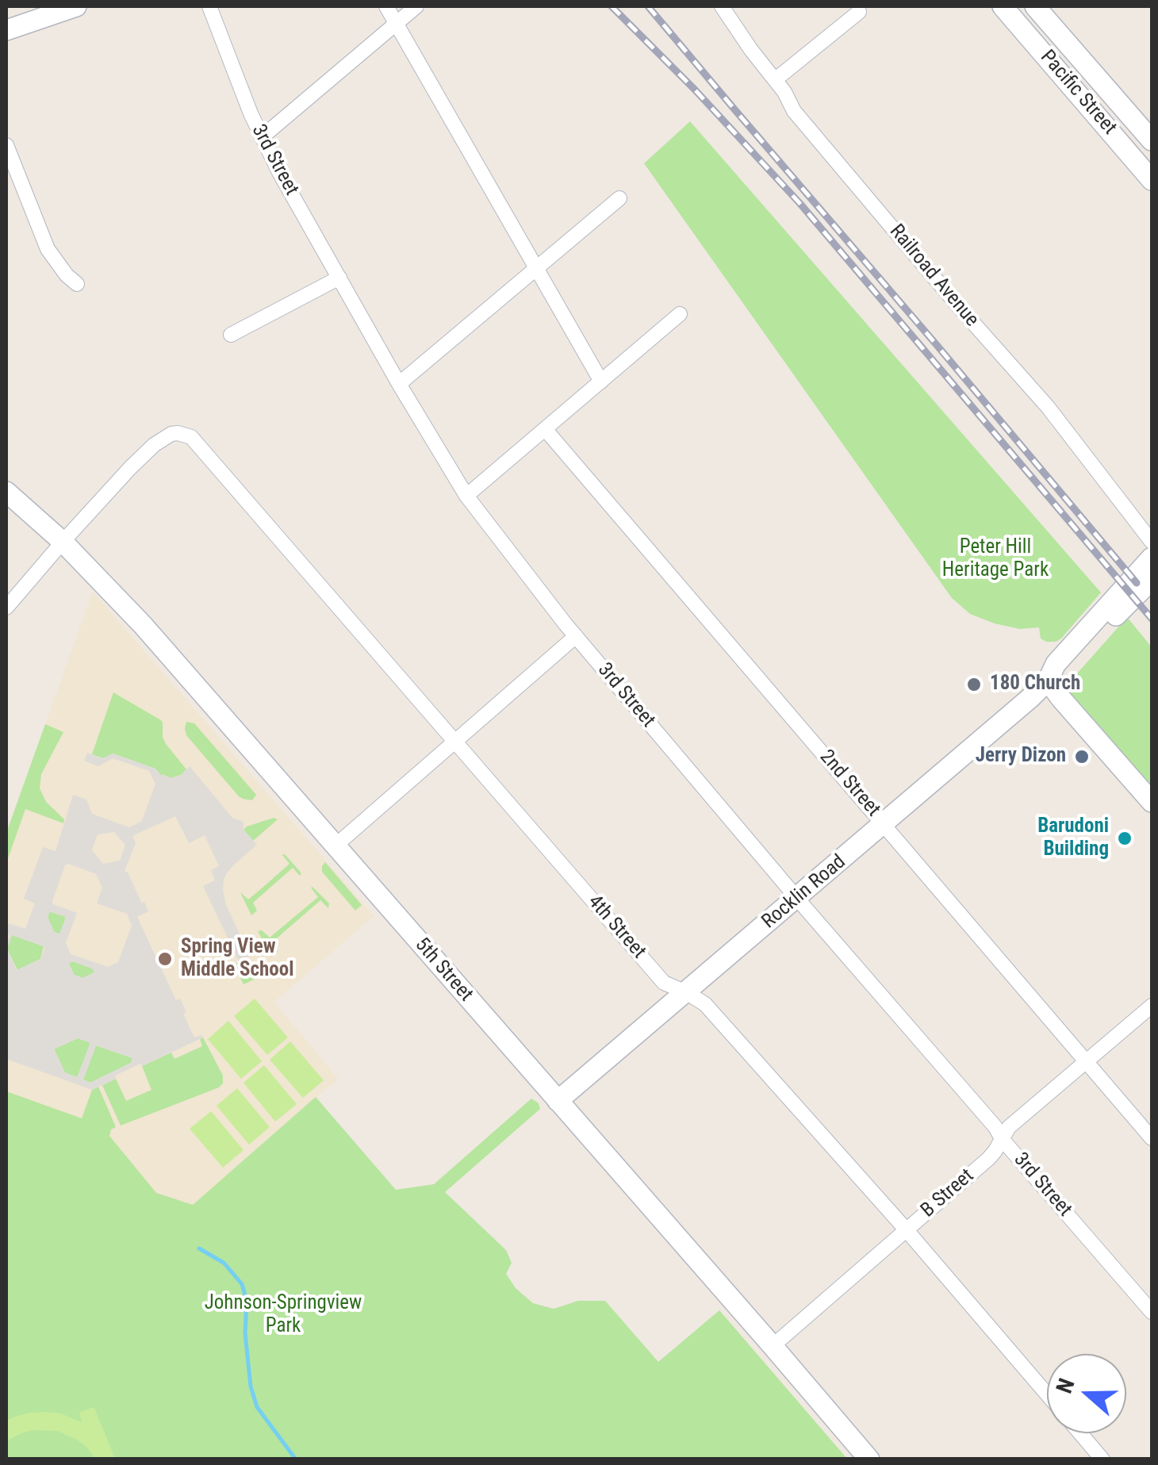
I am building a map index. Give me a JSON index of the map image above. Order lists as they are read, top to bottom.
{
  "streets": {
    "street": [
      "Pacific Street",
      "3rd Street",
      "Railroad Avenue",
      "2nd Street",
      "Rocklin Road",
      "4th Street",
      "5th Street",
      "B Street"
    ]
  },
  "crossings": [
    ["3rd Street", "Rocklin Road"],
    ["3rd Street", "B Street"],
    ["2nd Street", "Rocklin Road"],
    ["2nd Street", "B Street"],
    ["Rocklin Road", "4th Street"],
    ["Rocklin Road", "5th Street"],
    ["4th Street", "5th Street"],
    ["4th Street", "B Street"],
    ["5th Street", "B Street"]
  ],
  "parks": ["Peter Hill Heritage Park", "Johnson-Springview Park"],
  "places": [
    "180 Church",
    "Jerry Dizon",
    "Barudoni Building",
    "Spring View Middle School"
  ],
  "north": "left"
}
